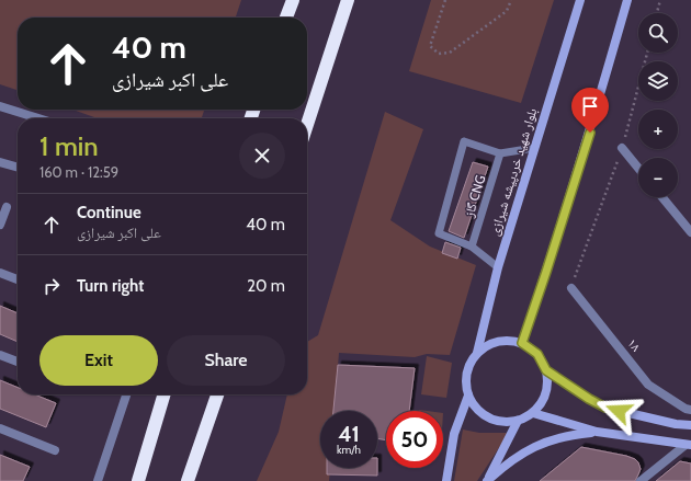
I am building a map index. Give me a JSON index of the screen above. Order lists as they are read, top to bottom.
{
  "streets": {
    "street": ["بلوار شهید خردپیشه شیرازی", "۱۸"],
    "lane": ["گاز CNG"]
  },
  "page": {
    "map_buttons": ["+", "−"],
    "turn": ["40 m", "علی اکبر شیرازی"],
    "heading": ["1 min", "160 m · 12:59"],
    "list": [
      {
        "name": "Continue",
        "note": "علی اکبر شیرازی",
        "value": "40 m"
      },
      {
        "name": "Turn right",
        "value": "20 m"
      }
    ],
    "buttons": ["Exit", "Share"],
    "speed": "41 km/h",
    "limit": "50"
  }
}
